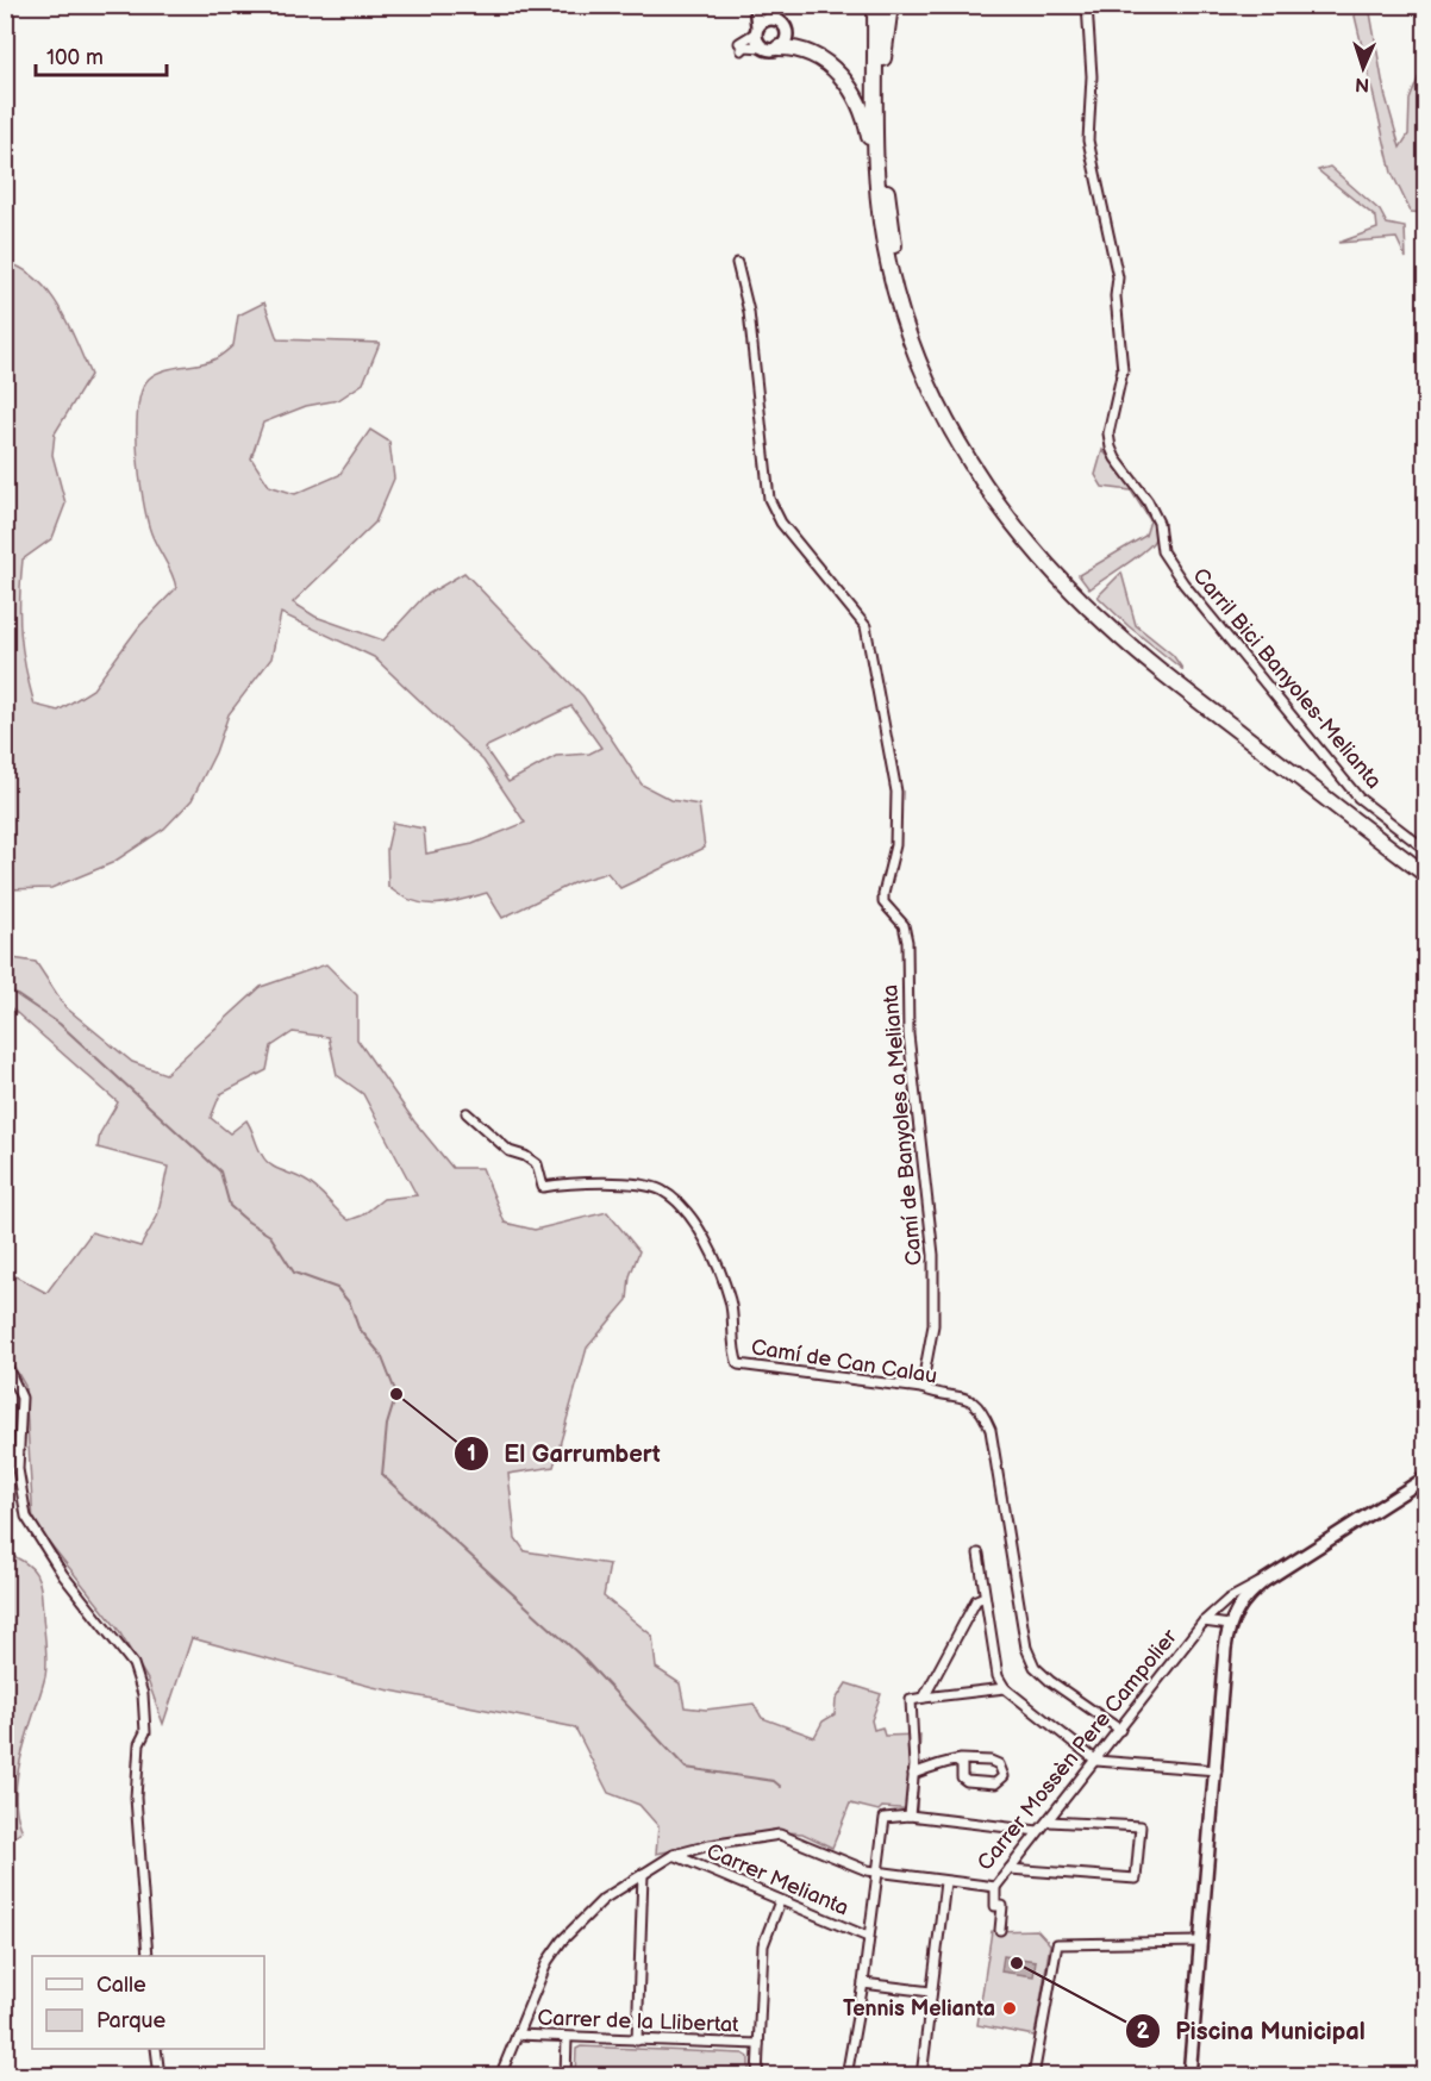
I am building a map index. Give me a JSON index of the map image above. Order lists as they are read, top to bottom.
{
  "streets": {
    "street": [
      "Carril Bici Banyoles-Melianta",
      "Camí de Banyoles a Melianta",
      "Camí de Can Calau",
      "Carrer Mossèn Pere Campolier",
      "Carrer Melianta",
      "Carrer de la Llibertat"
    ]
  },
  "crossings": [
    ["Camí de Banyoles a Melianta", "Camí de Can Calau"],
    ["Camí de Can Calau", "Carrer Mossèn Pere Campolier"],
    ["Carrer Mossèn Pere Campolier", "Carrer Melianta"],
    ["Carrer Mossèn Pere Campolier", "Carrer de la Llibertat"]
  ],
  "places": ["El Garrumbert", "Piscina Municipal", "Tennis Melianta"],
  "legend": ["Calle", "Parque"],
  "scale_bar": "100 m",
  "north": "bottom"
}
